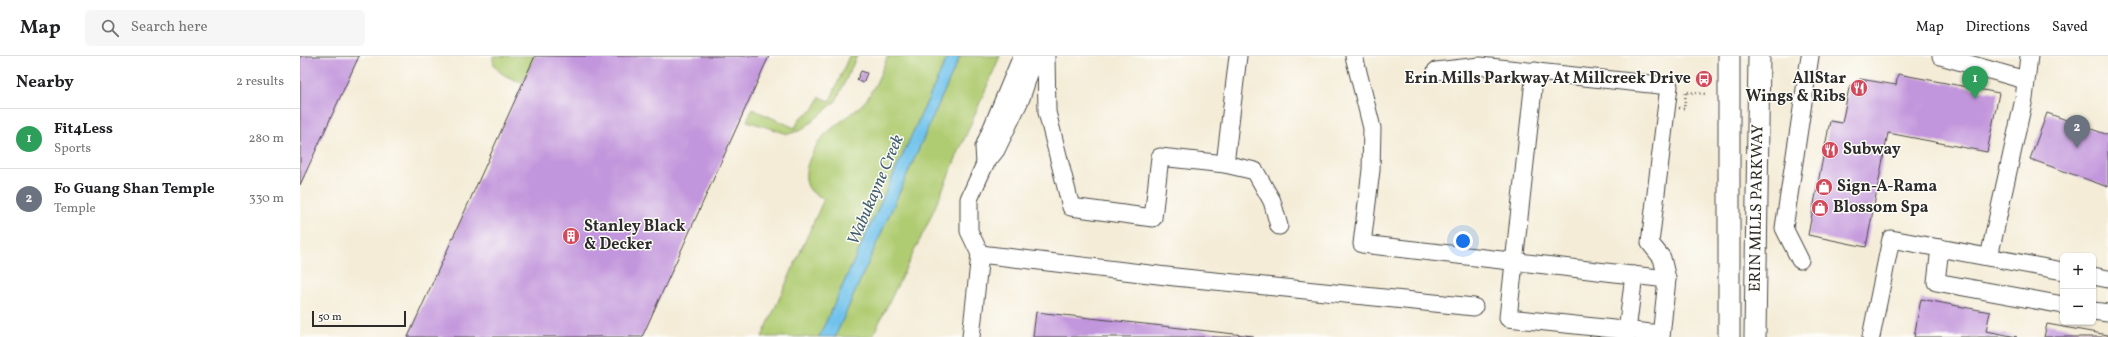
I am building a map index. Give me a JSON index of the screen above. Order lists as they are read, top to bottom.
{
  "streets": {
    "main road": ["ERIN MILLS PARKWAY"]
  },
  "water": ["Wabukayne Creek"],
  "places": {
    "bus stop": ["Erin Mills Parkway At Millcreek Drive"],
    "restaurant": ["AllStar Wings & Ribs", "Subway"],
    "shop": ["Sign-A-Rama", "Blossom Spa"],
    "building": ["Stanley Black & Decker"]
  },
  "scale_bar": "50 m",
  "page": {
    "header": "Map",
    "search": "Search here",
    "nav": ["Map", "Directions", "Saved"],
    "heading": ["Nearby", "2 results"],
    "pins": ["1", "2"],
    "list": [
      {
        "mark": "1",
        "name": "Fit4Less",
        "note": "Sports",
        "value": "280 m"
      },
      {
        "mark": "2",
        "name": "Fo Guang Shan Temple",
        "note": "Temple",
        "value": "330 m"
      }
    ],
    "map_buttons": ["+", "−"],
    "scale": "50 m"
  }
}
